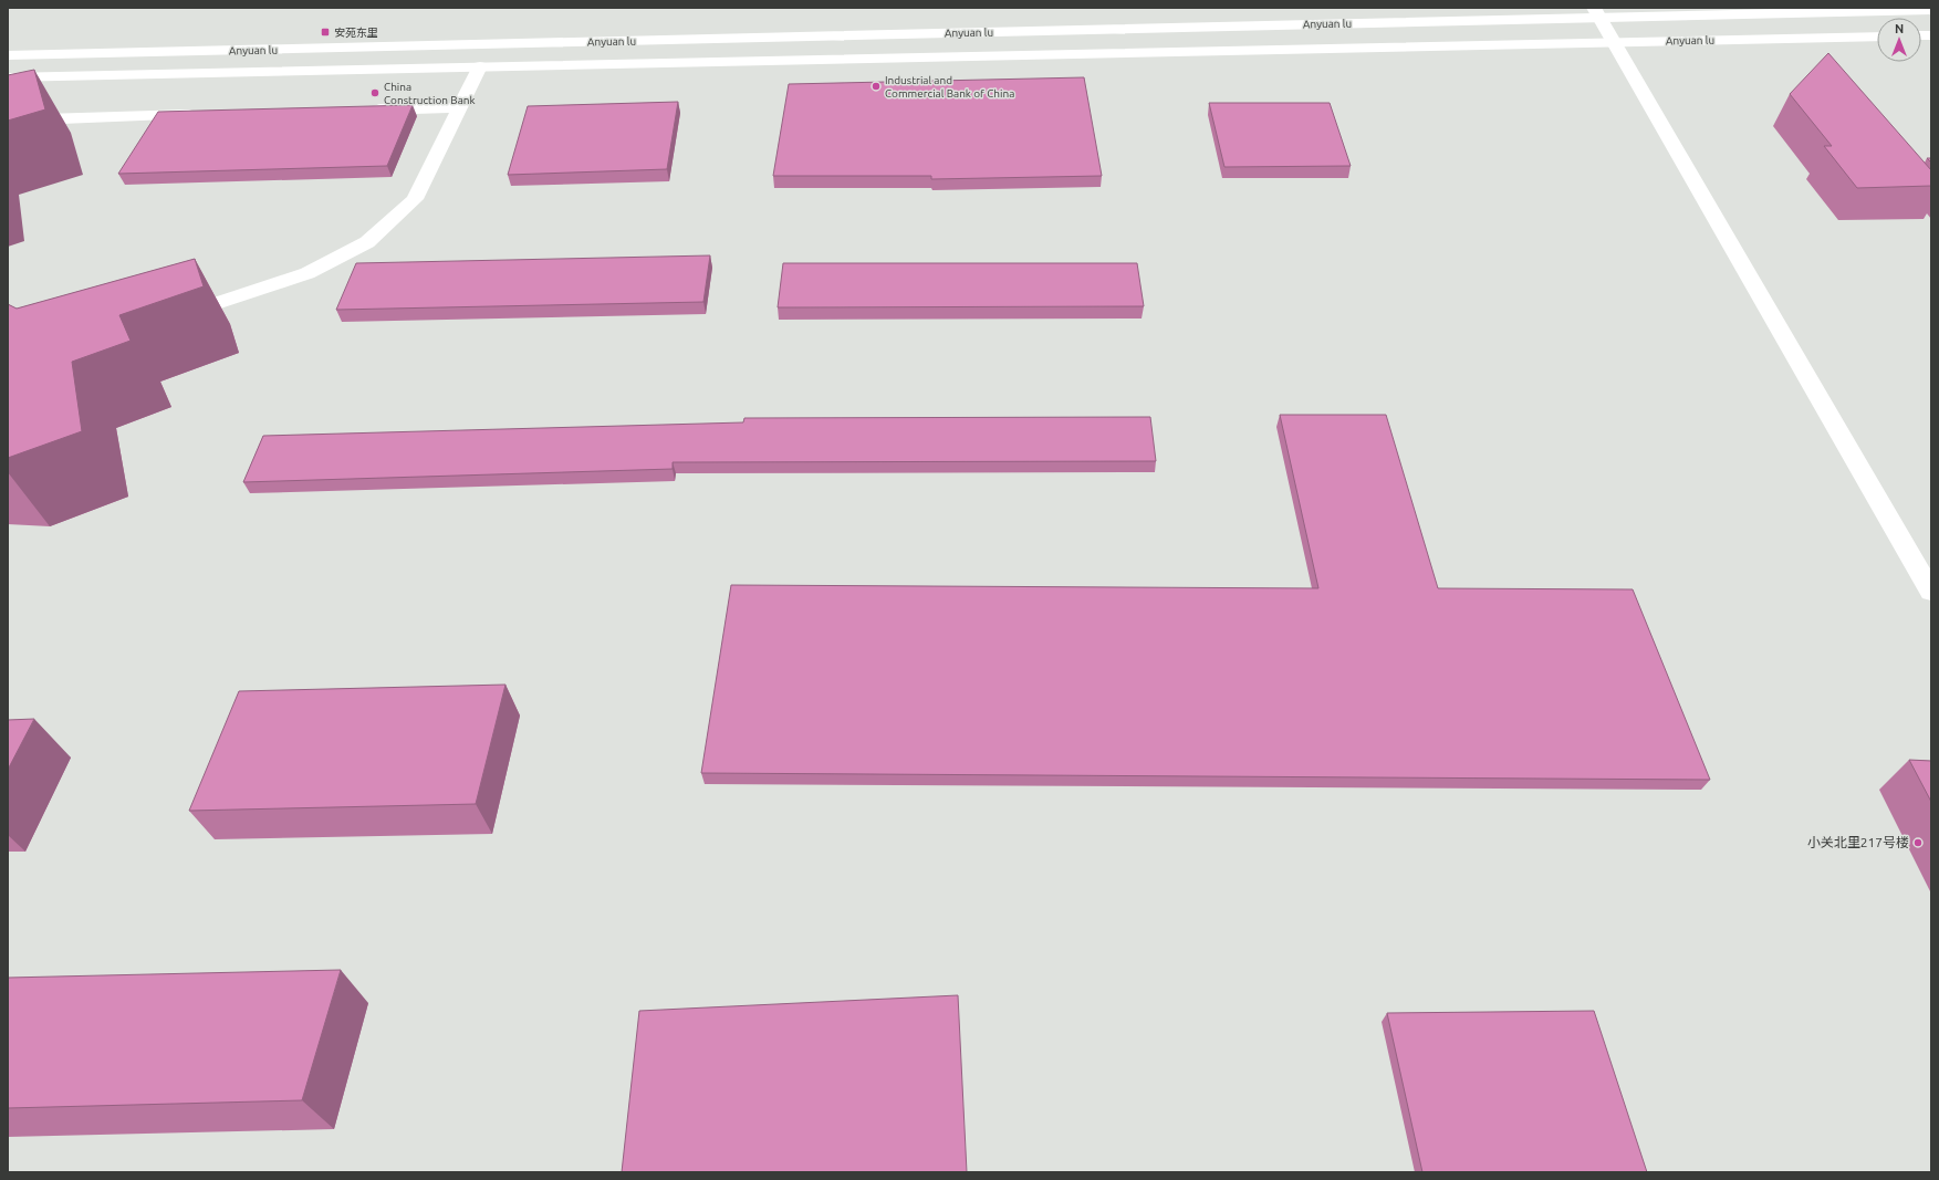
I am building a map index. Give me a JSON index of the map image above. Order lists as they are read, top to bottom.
{
  "streets": {
    "main road": ["Anyuan lu"]
  },
  "places": {
    "transit": ["安苑东里"],
    "other": ["Industrial and Commercial Bank of China", "China Construction Bank", "小关北里217号楼"]
  },
  "north": "top"
}
